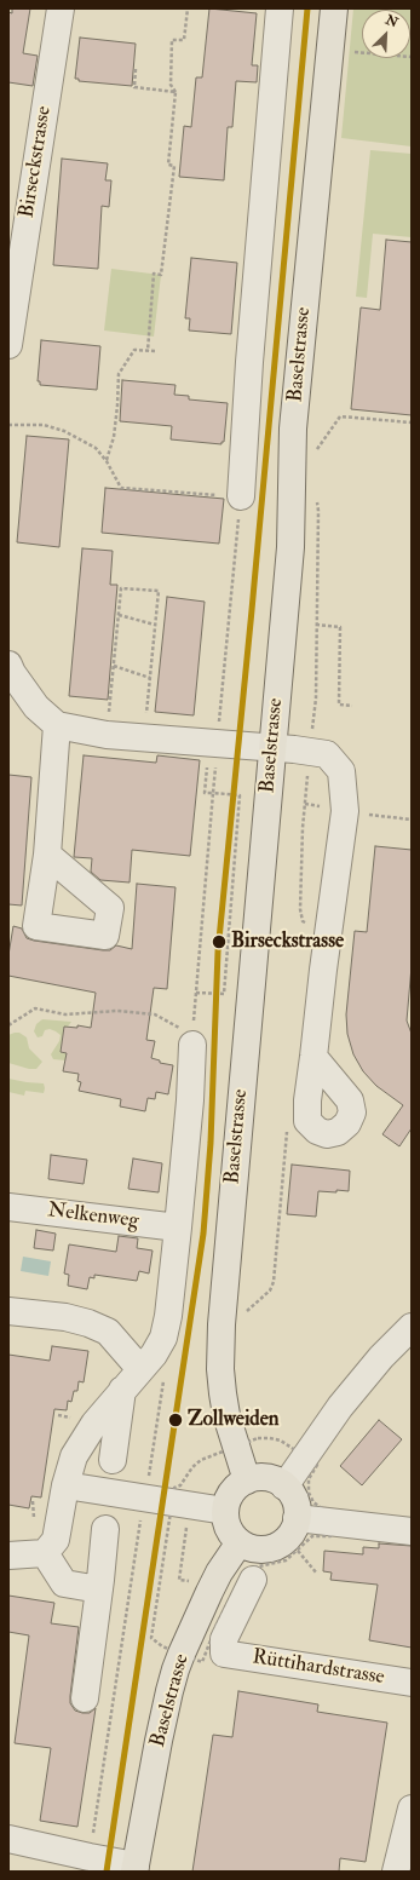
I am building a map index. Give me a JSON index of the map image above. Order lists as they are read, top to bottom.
{
  "streets": {
    "main road": ["Baselstrasse"],
    "street": ["Birseckstrasse", "Nelkenweg", "Rüttihardstrasse"]
  },
  "places": ["Birseckstrasse", "Zollweiden"],
  "north": "top right"
}
